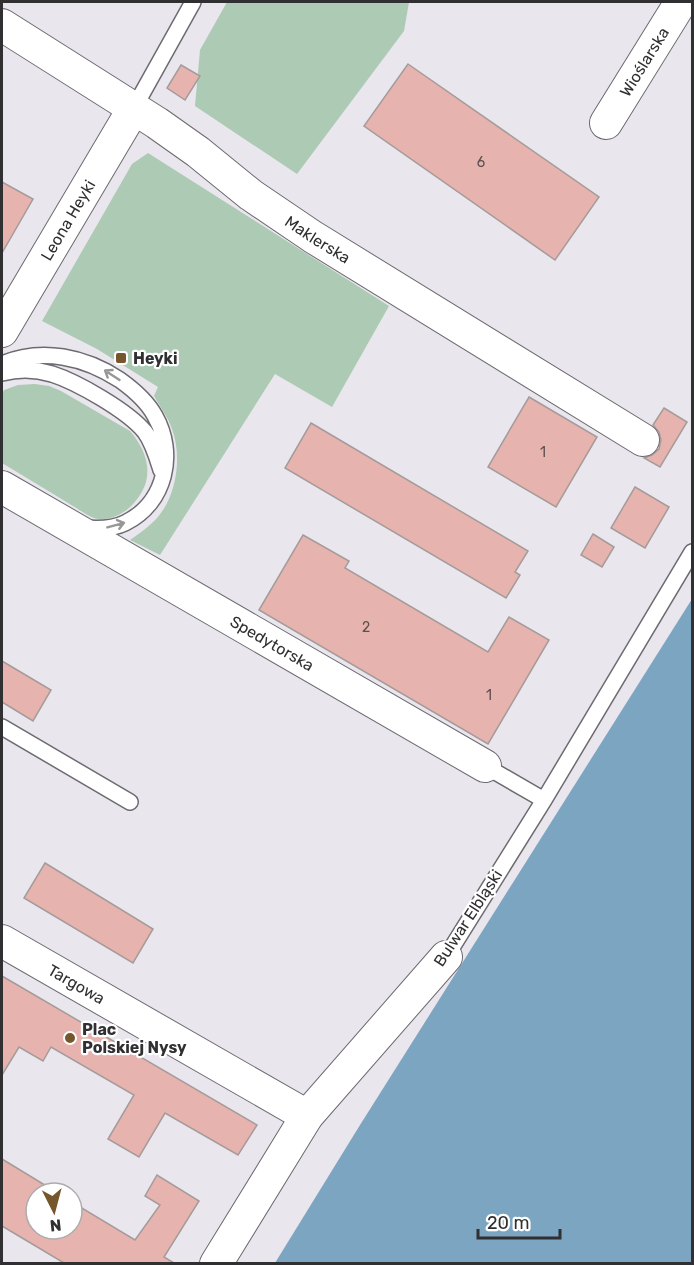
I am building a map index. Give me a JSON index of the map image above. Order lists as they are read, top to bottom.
{
  "streets": {
    "street": [
      "Wioślarska",
      "Leona Heyki",
      "Maklerska",
      "Spedytorska",
      "Bulwar Elbląski",
      "Targowa"
    ]
  },
  "crossings": [
    ["Leona Heyki", "Maklerska"],
    ["Spedytorska", "Bulwar Elbląski"],
    ["Bulwar Elbląski", "Targowa"]
  ],
  "places": {
    "transit": ["Heyki"],
    "other": ["Plac Polskiej Nysy"]
  },
  "house_numbers": [
    "6",
    "1",
    "2",
    "1"
  ],
  "scale_bar": "20 m",
  "north": "bottom"
}
